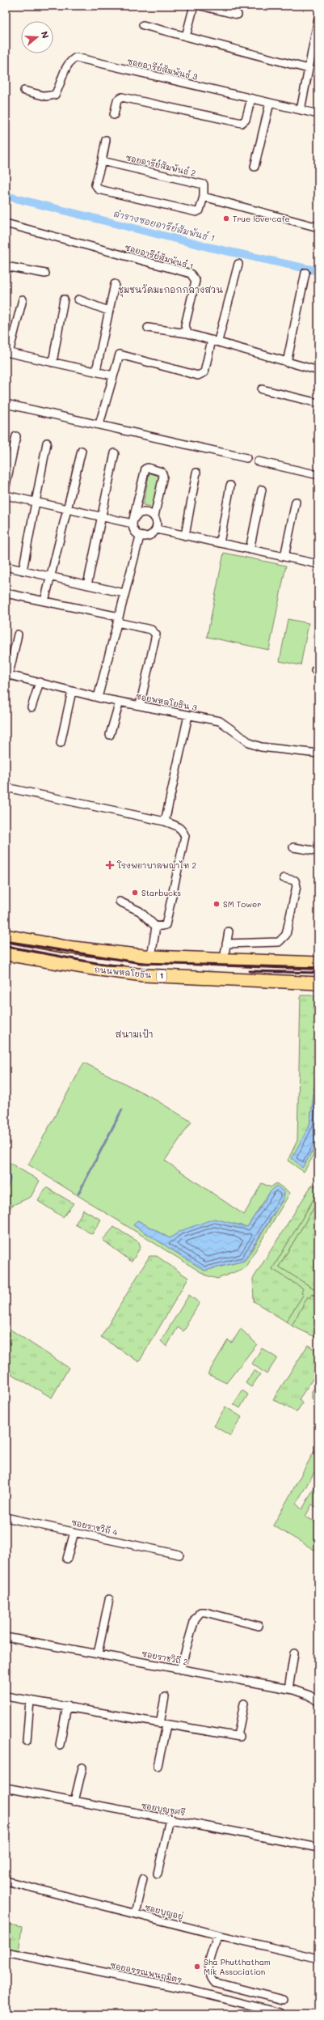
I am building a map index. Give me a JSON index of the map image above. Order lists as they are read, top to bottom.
{
  "streets": {
    "main road": ["ถนนพหลโยธิน", "1"],
    "street": [
      "ซอยอารีย์สัมพันธ์ 3",
      "ซอยอารีย์สัมพันธ์ 2",
      "ซอยอารีย์สัมพันธ์ 1",
      "ซอยพหลโยธิน 3",
      "ซอยราชวิถี 4",
      "ซอยราชวิถี 2",
      "ซอยบุญชูศรี",
      "ซอยบุญอยู่",
      "ซอยอรรณพนฤมิตร"
    ]
  },
  "districts": ["ชุมชนวัดมะกอกกลางสวน", "สนามเป้า"],
  "water": ["ลำรางซอยอารีย์สัมพันธ์ 1"],
  "places": {
    "other": [
      "True love cafe",
      "Starbucks",
      "SM Tower",
      "Sha Phutthatham Mik Association"
    ],
    "health": ["โรงพยาบาลพญาไท 2"]
  },
  "north": "right"
}
